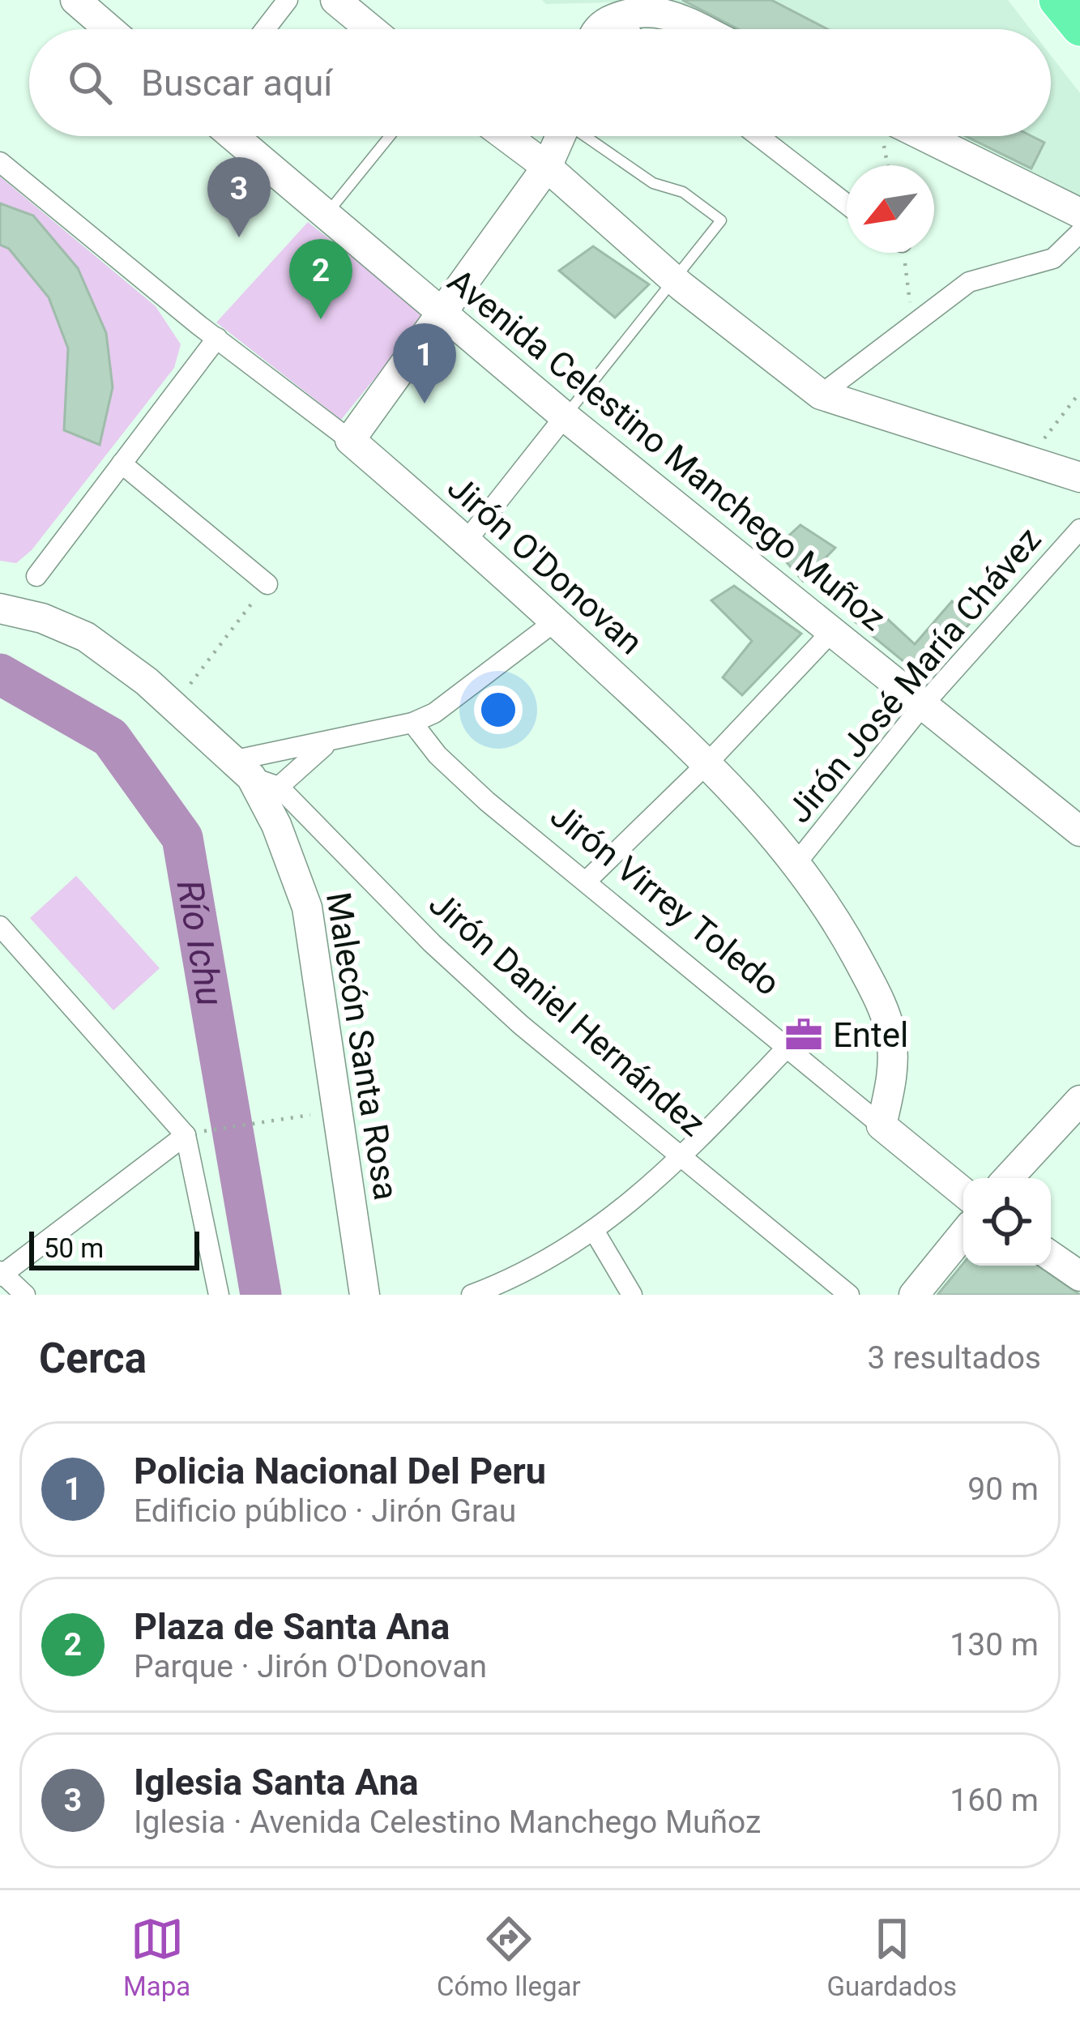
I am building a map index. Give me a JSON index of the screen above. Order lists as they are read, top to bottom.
{
  "streets": {
    "main road": [
      "Avenida Celestino Manchego Muñoz",
      "Jirón O'Donovan",
      "Jirón Virrey Toledo",
      "Malecón Santa Rosa"
    ],
    "street": ["Jirón José María Chávez", "Jirón Daniel Hernández"]
  },
  "crossings": [
    ["Avenida Celestino Manchego Muñoz", "Jirón José María Chávez"],
    ["Jirón O'Donovan", "Jirón José María Chávez"],
    ["Jirón O'Donovan", "Jirón Virrey Toledo"],
    ["Jirón Daniel Hernández", "Malecón Santa Rosa"]
  ],
  "water": ["Río Ichu"],
  "places": {
    "office": ["Entel"]
  },
  "scale_bar": "50 m",
  "north": "bottom left",
  "page": {
    "search": "Buscar aquí",
    "pins": ["3", "2", "1"],
    "scale": "50 m",
    "heading": ["Cerca", "3 resultados"],
    "list": [
      {
        "mark": "1",
        "name": "Policia Nacional Del Peru",
        "note": "Edificio público · Jirón Grau",
        "value": "90 m"
      },
      {
        "mark": "2",
        "name": "Plaza de Santa Ana",
        "note": "Parque · Jirón O'Donovan",
        "value": "130 m"
      },
      {
        "mark": "3",
        "name": "Iglesia Santa Ana",
        "note": "Iglesia · Avenida Celestino Manchego Muñoz",
        "value": "160 m"
      }
    ],
    "nav": ["Mapa", "Cómo llegar", "Guardados"]
  }
}
